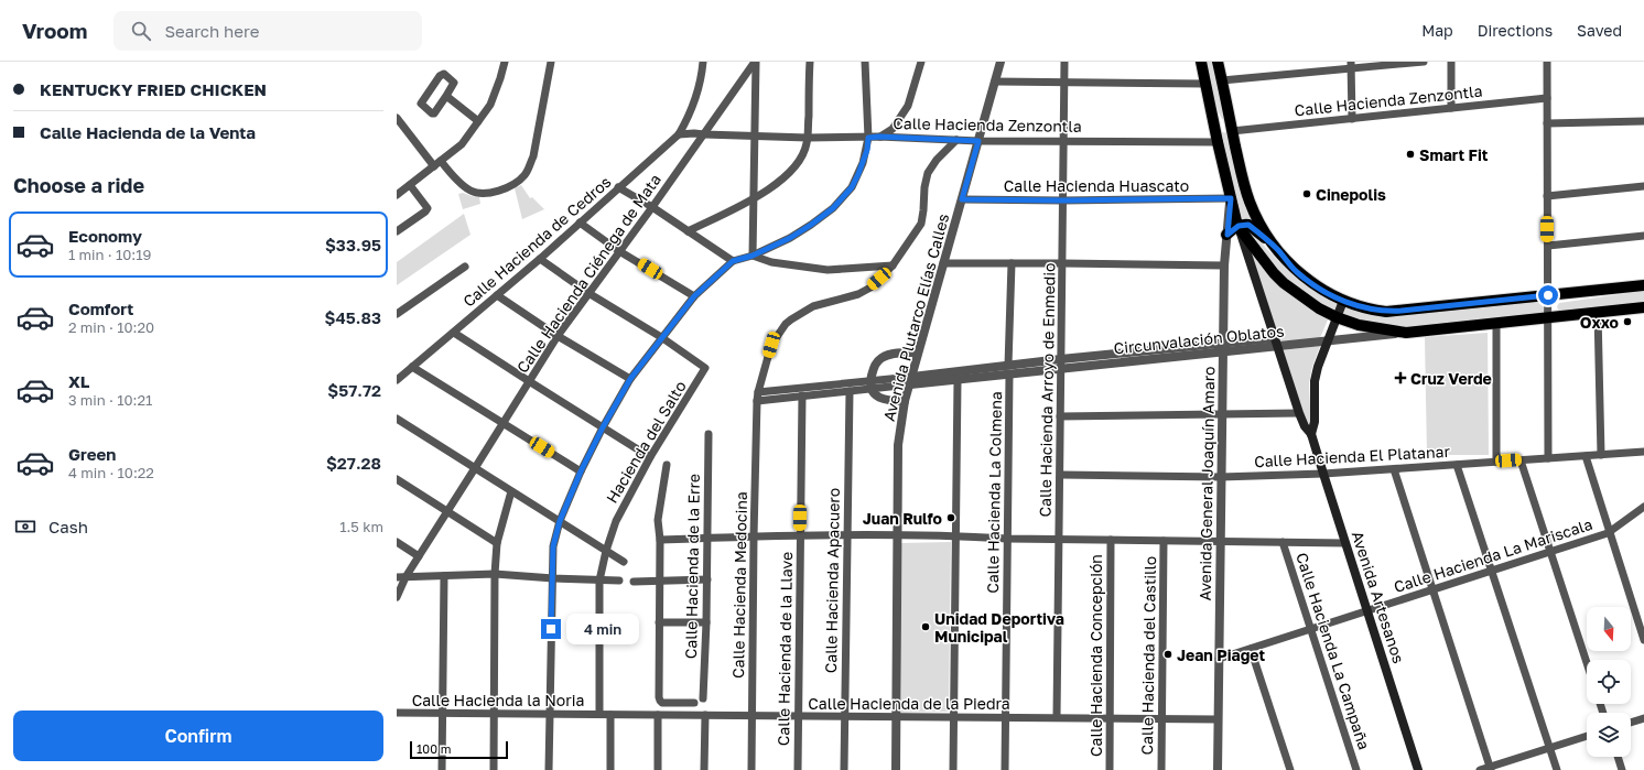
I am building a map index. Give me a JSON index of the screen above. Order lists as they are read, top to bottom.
{
  "streets": {
    "main road": ["Circunvalación Oblatos", "Avenida Artesanos"],
    "street": [
      "Calle Hacienda Zenzontla",
      "Calle Hacienda Huascato",
      "Calle Hacienda de Cedros",
      "Calle Hacienda Ciénega de Mata",
      "Avenida Plutarco Elías Calles",
      "Calle Hacienda Arroyo de Enmedio",
      "Hacienda del Salto",
      "Calle Hacienda El Platanar",
      "Avenida General Joaquín Amaro",
      "Calle Hacienda La Colmena",
      "Calle Hacienda La Mariscala",
      "Calle Hacienda de la Erre",
      "Calle Hacienda Apacuero",
      "Calle Hacienda Medocina",
      "Calle Hacienda de la Llave",
      "Calle Hacienda La Campaña",
      "Calle Hacienda Concepción",
      "Calle Hacienda del Castillo",
      "Calle Hacienda la Noria",
      "Calle Hacienda de la Piedra"
    ]
  },
  "crossings": [
    ["Calle Hacienda Zenzontla", "Calle Hacienda de Cedros"],
    ["Calle Hacienda Zenzontla", "Calle Hacienda Ciénega de Mata"],
    ["Calle Hacienda Zenzontla", "Avenida Plutarco Elías Calles"],
    ["Calle Hacienda Zenzontla", "Calle Hacienda Arroyo de Enmedio"],
    ["Calle Hacienda Zenzontla", "Calle Hacienda Medocina"],
    ["Calle Hacienda Zenzontla", "Avenida Artesanos"],
    ["Calle Hacienda Huascato", "Avenida Plutarco Elías Calles"],
    ["Calle Hacienda Huascato", "Calle Hacienda Arroyo de Enmedio"],
    ["Calle Hacienda Huascato", "Avenida General Joaquín Amaro"],
    ["Calle Hacienda Huascato", "Avenida Artesanos"],
    ["Avenida Plutarco Elías Calles", "Circunvalación Oblatos"],
    ["Avenida Plutarco Elías Calles", "Calle Hacienda de la Piedra"],
    ["Circunvalación Oblatos", "Calle Hacienda Arroyo de Enmedio"],
    ["Circunvalación Oblatos", "Avenida General Joaquín Amaro"],
    ["Circunvalación Oblatos", "Calle Hacienda La Colmena"],
    ["Circunvalación Oblatos", "Calle Hacienda Apacuero"],
    ["Circunvalación Oblatos", "Calle Hacienda Medocina"],
    ["Circunvalación Oblatos", "Avenida Artesanos"],
    ["Circunvalación Oblatos", "Calle Hacienda de la Llave"],
    ["Calle Hacienda Arroyo de Enmedio", "Calle Hacienda El Platanar"],
    ["Calle Hacienda Arroyo de Enmedio", "Calle Hacienda de la Piedra"],
    ["Hacienda del Salto", "Calle Hacienda la Noria"],
    ["Hacienda del Salto", "Calle Hacienda de la Piedra"],
    ["Calle Hacienda El Platanar", "Avenida General Joaquín Amaro"],
    ["Calle Hacienda El Platanar", "Avenida Artesanos"],
    ["Avenida General Joaquín Amaro", "Calle Hacienda La Mariscala"],
    ["Avenida General Joaquín Amaro", "Avenida Artesanos"],
    ["Avenida General Joaquín Amaro", "Calle Hacienda de la Piedra"],
    ["Calle Hacienda La Colmena", "Calle Hacienda de la Piedra"],
    ["Calle Hacienda La Mariscala", "Avenida Artesanos"],
    ["Calle Hacienda La Mariscala", "Calle Hacienda La Campaña"],
    ["Calle Hacienda Apacuero", "Calle Hacienda de la Piedra"],
    ["Calle Hacienda Medocina", "Calle Hacienda de la Piedra"],
    ["Calle Hacienda de la Llave", "Calle Hacienda de la Piedra"],
    ["Calle Hacienda Concepción", "Calle Hacienda de la Piedra"],
    ["Calle Hacienda del Castillo", "Calle Hacienda de la Piedra"],
    ["Calle Hacienda la Noria", "Calle Hacienda de la Piedra"]
  ],
  "places": {
    "other": [
      "Smart Fit",
      "Cinepolis",
      "Oxxo",
      "Juan Rulfo",
      "Unidad Deportiva Municipal",
      "Jean Piaget"
    ],
    "health": ["Cruz Verde"]
  },
  "scale_bar": "100 m",
  "north": "bottom",
  "page": {
    "header": "Vroom",
    "search": "Search here",
    "nav": ["Map", "Directions", "Saved"],
    "banner": ["KENTUCKY FRIED CHICKEN", "Calle Hacienda de la Venta"],
    "heading": "Choose a ride",
    "list": [
      {
        "name": "Economy",
        "note": "1 min · 10:19",
        "value": "$33.95"
      },
      {
        "name": "Comfort",
        "note": "2 min · 10:20",
        "value": "$45.83"
      },
      {
        "name": "XL",
        "note": "3 min · 10:21",
        "value": "$57.72"
      },
      {
        "name": "Green",
        "note": "4 min · 10:22",
        "value": "$27.28"
      }
    ],
    "pay": ["Cash", "1.5 km"],
    "bubble": "4 min",
    "buttons": "Confirm",
    "scale": "100 m"
  }
}
